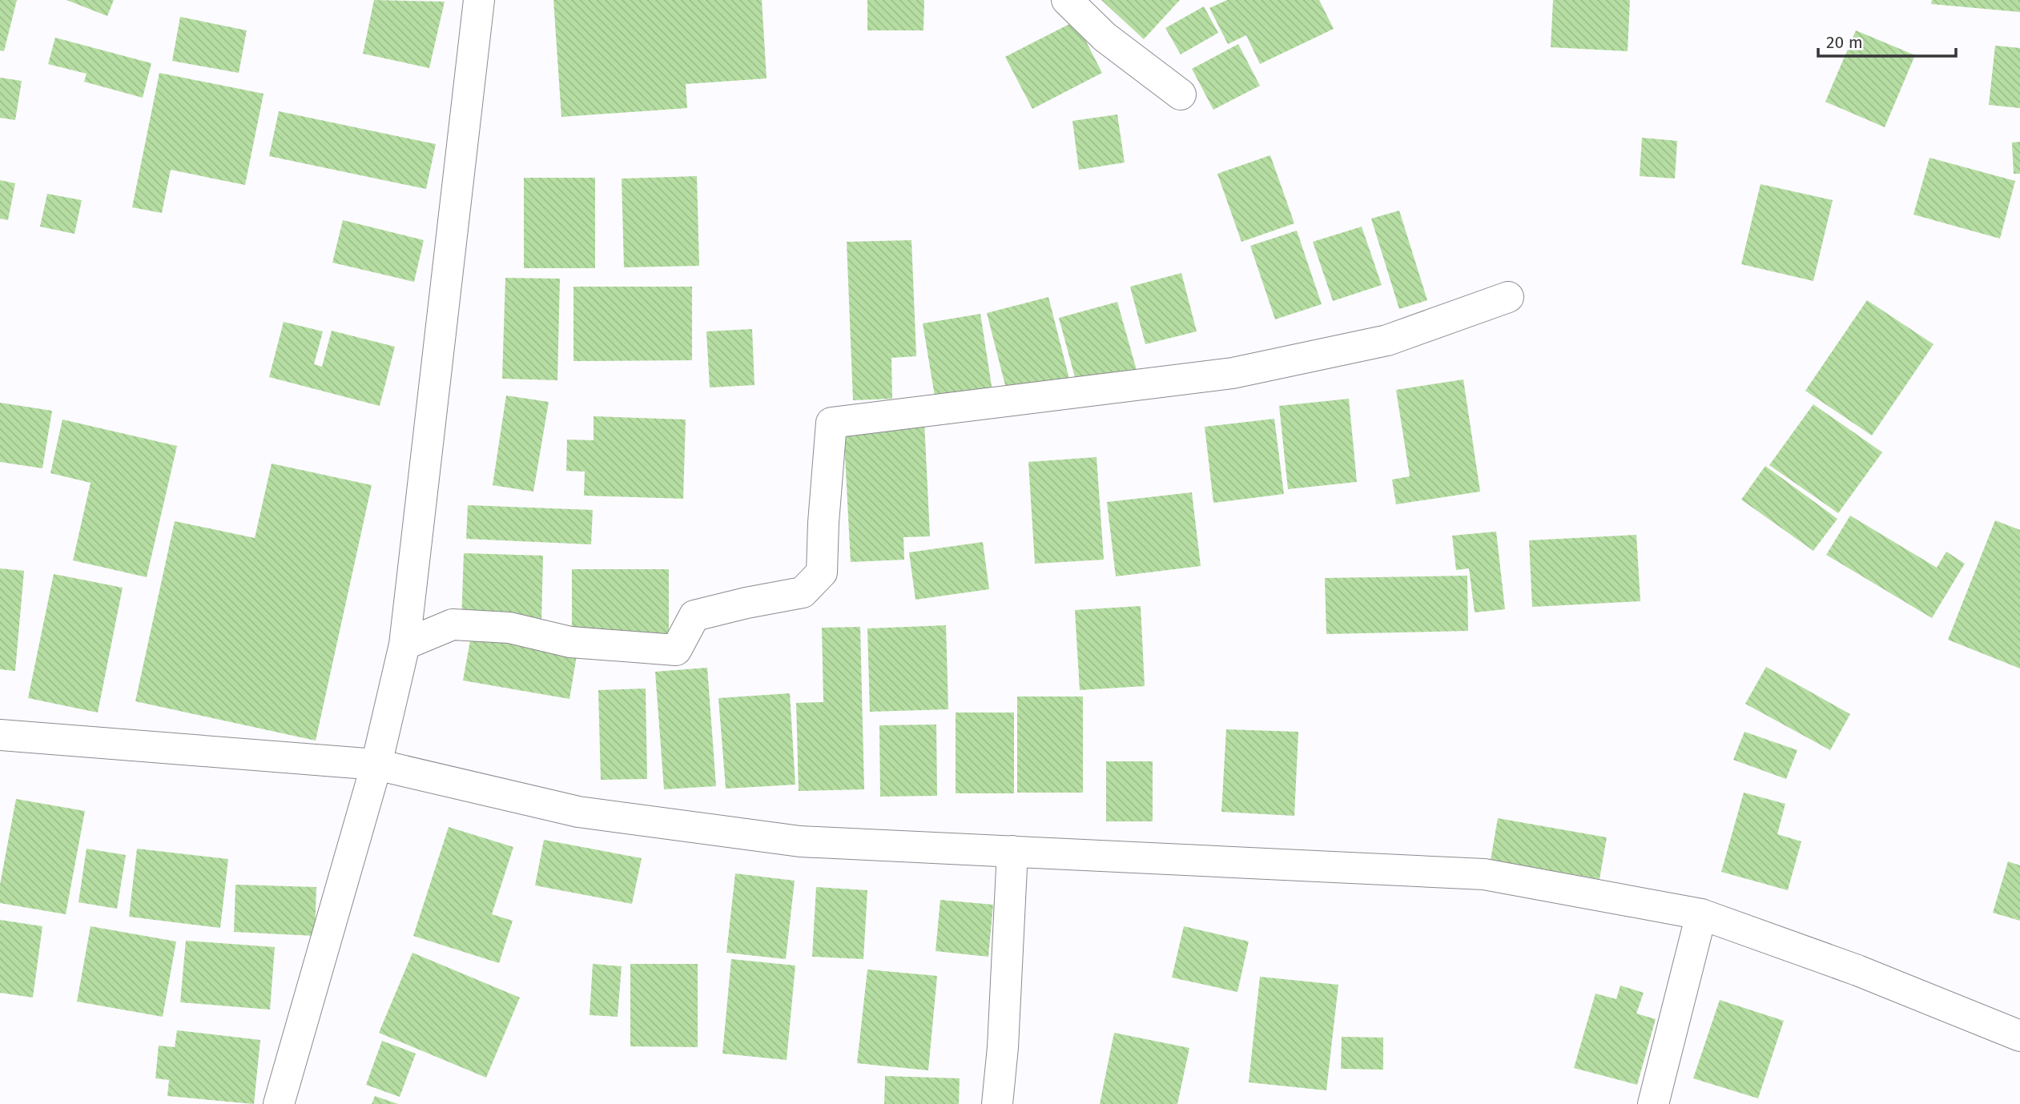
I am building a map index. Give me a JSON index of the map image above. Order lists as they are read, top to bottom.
{
  "scale_bar": "20 m"
}
